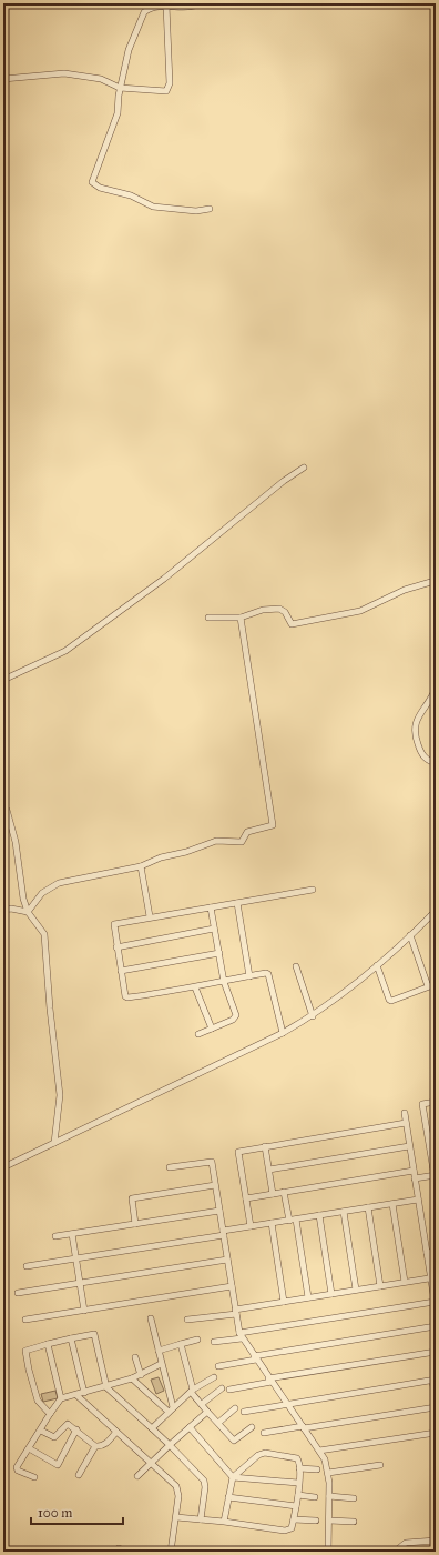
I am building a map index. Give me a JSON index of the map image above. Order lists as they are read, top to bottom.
{
  "scale_bar": "100 m"
}
